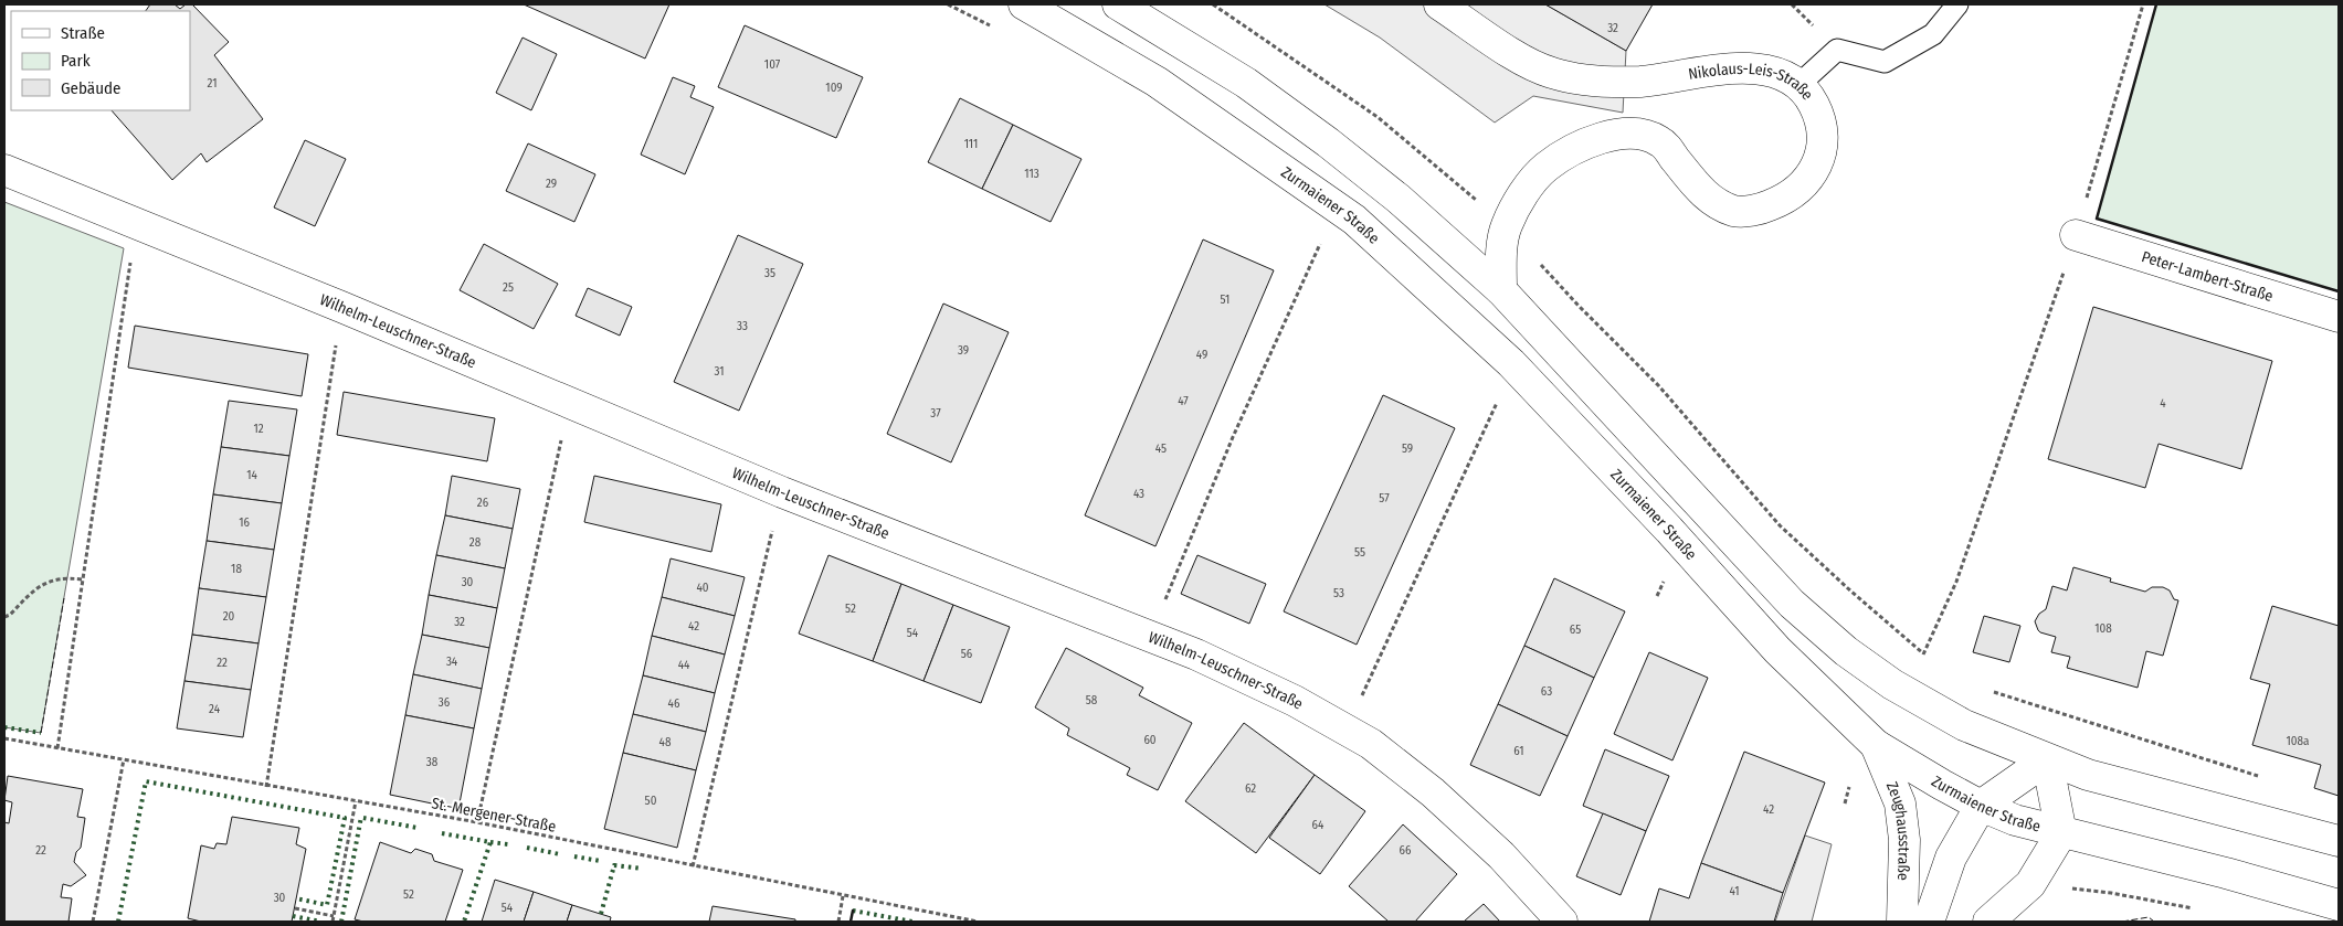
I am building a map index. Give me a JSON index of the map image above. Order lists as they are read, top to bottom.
{
  "streets": {
    "street": [
      "Nikolaus-Leis-Straße",
      "Zurmaiener Straße",
      "Peter-Lambert-Straße",
      "Wilhelm-Leuschner-Straße",
      "Zeughausstraße"
    ],
    "path": ["St.-Mergener-Straße"]
  },
  "crossings": [
    ["Zurmaiener Straße", "Zeughausstraße"]
  ],
  "house_numbers": [
    "32",
    "107",
    "21",
    "109",
    "111",
    "113",
    "29",
    "35",
    "25",
    "51",
    "33",
    "39",
    "49",
    "31",
    "47",
    "4",
    "37",
    "12",
    "45",
    "59",
    "14",
    "43",
    "57",
    "26",
    "16",
    "28",
    "55",
    "18",
    "30",
    "40",
    "53",
    "52",
    "20",
    "32",
    "42",
    "108",
    "65",
    "54",
    "56",
    "34",
    "22",
    "44",
    "63",
    "58",
    "36",
    "46",
    "24",
    "60",
    "108a",
    "48",
    "61",
    "38",
    "62",
    "50",
    "42",
    "64",
    "22",
    "66",
    "41",
    "52",
    "30",
    "54"
  ],
  "legend": ["Straße", "Park", "Gebäude"]
}
